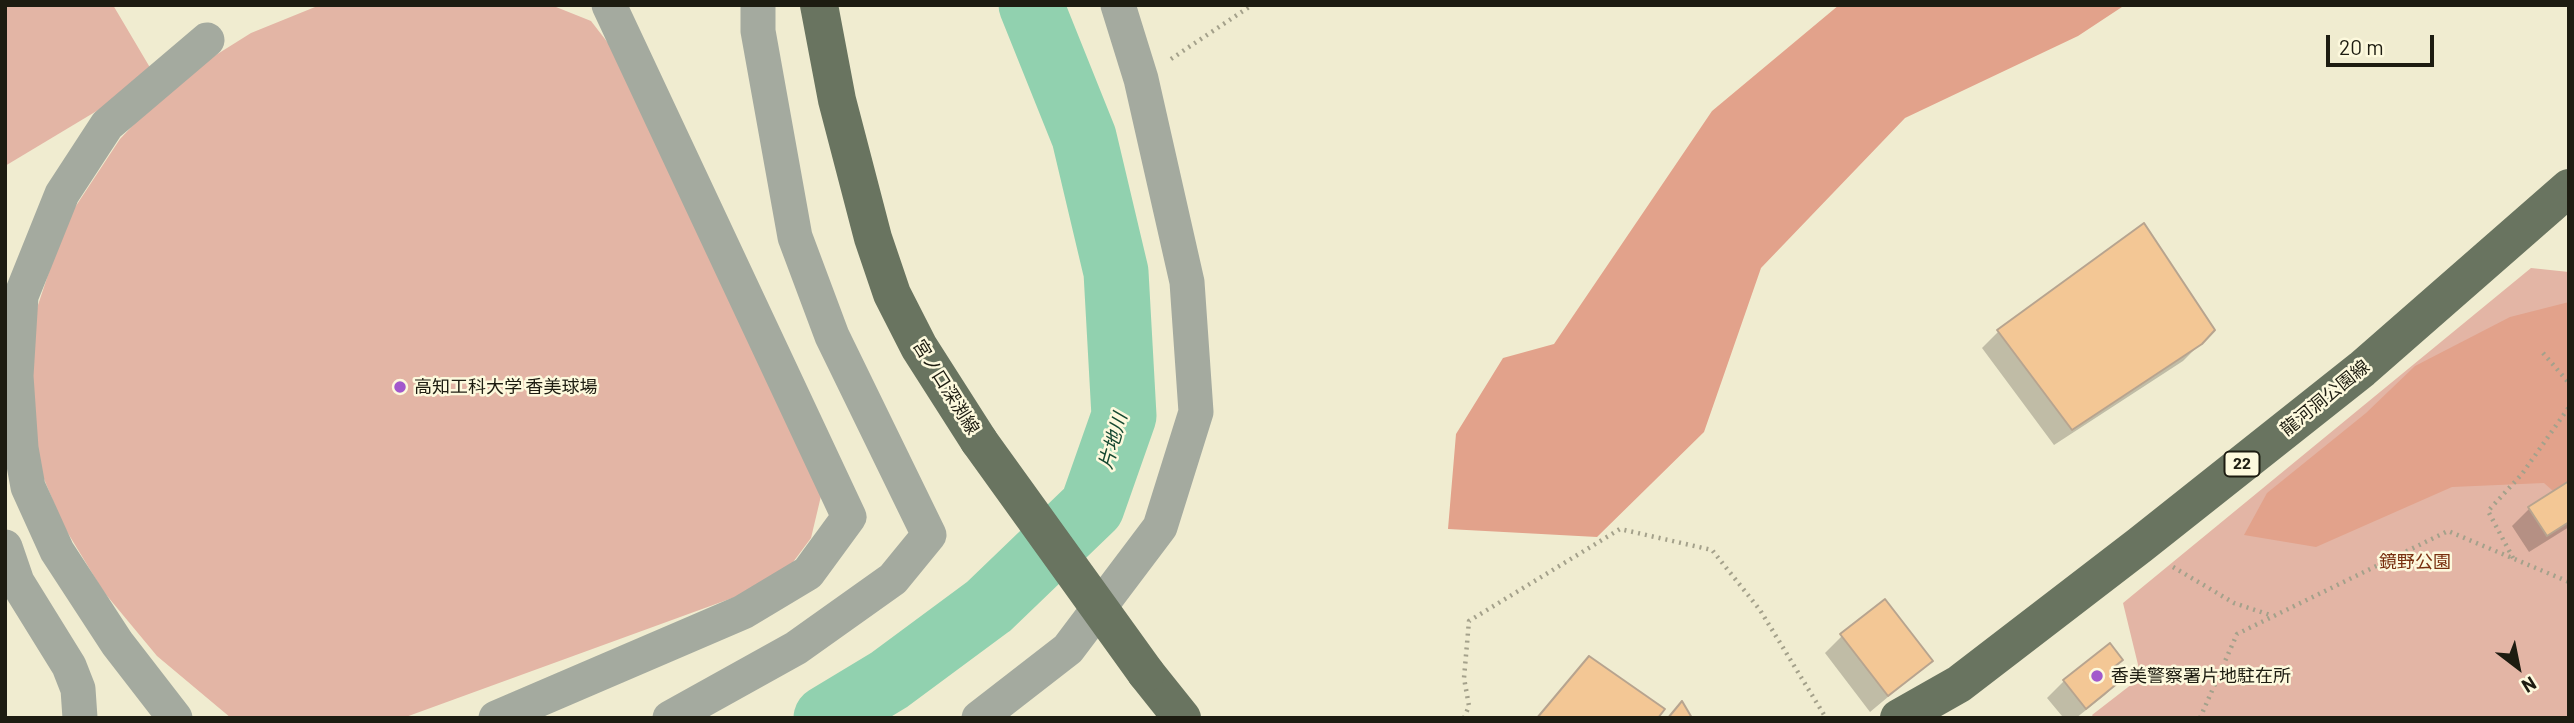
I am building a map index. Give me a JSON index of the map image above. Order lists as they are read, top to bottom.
{
  "streets": {
    "main road": ["宮ノ口深渕線", "龍河洞公園線", "22"]
  },
  "water": ["片地川"],
  "parks": ["鏡野公園"],
  "places": ["高知工科大学 香美球場", "香美警察署片地駐在所"],
  "scale_bar": "20 m",
  "north": "bottom right"
}
